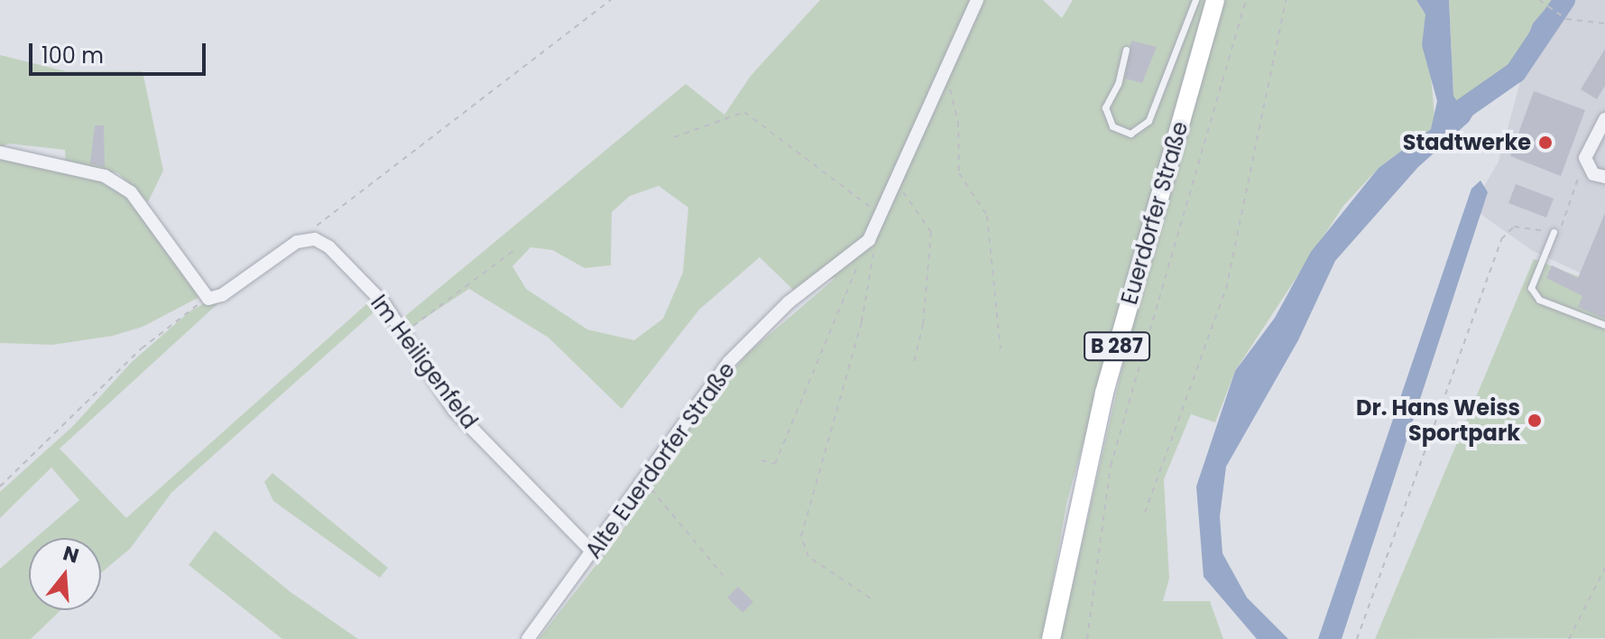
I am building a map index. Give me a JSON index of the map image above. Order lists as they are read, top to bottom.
{
  "streets": {
    "main road": ["Euerdorfer Straße", "B 287"],
    "street": ["Im Heiligenfeld", "Alte Euerdorfer Straße"]
  },
  "crossings": [
    ["Im Heiligenfeld", "Alte Euerdorfer Straße"]
  ],
  "places": ["Stadtwerke", "Dr. Hans Weiss Sportpark"],
  "scale_bar": "100 m",
  "north": "top"
}
